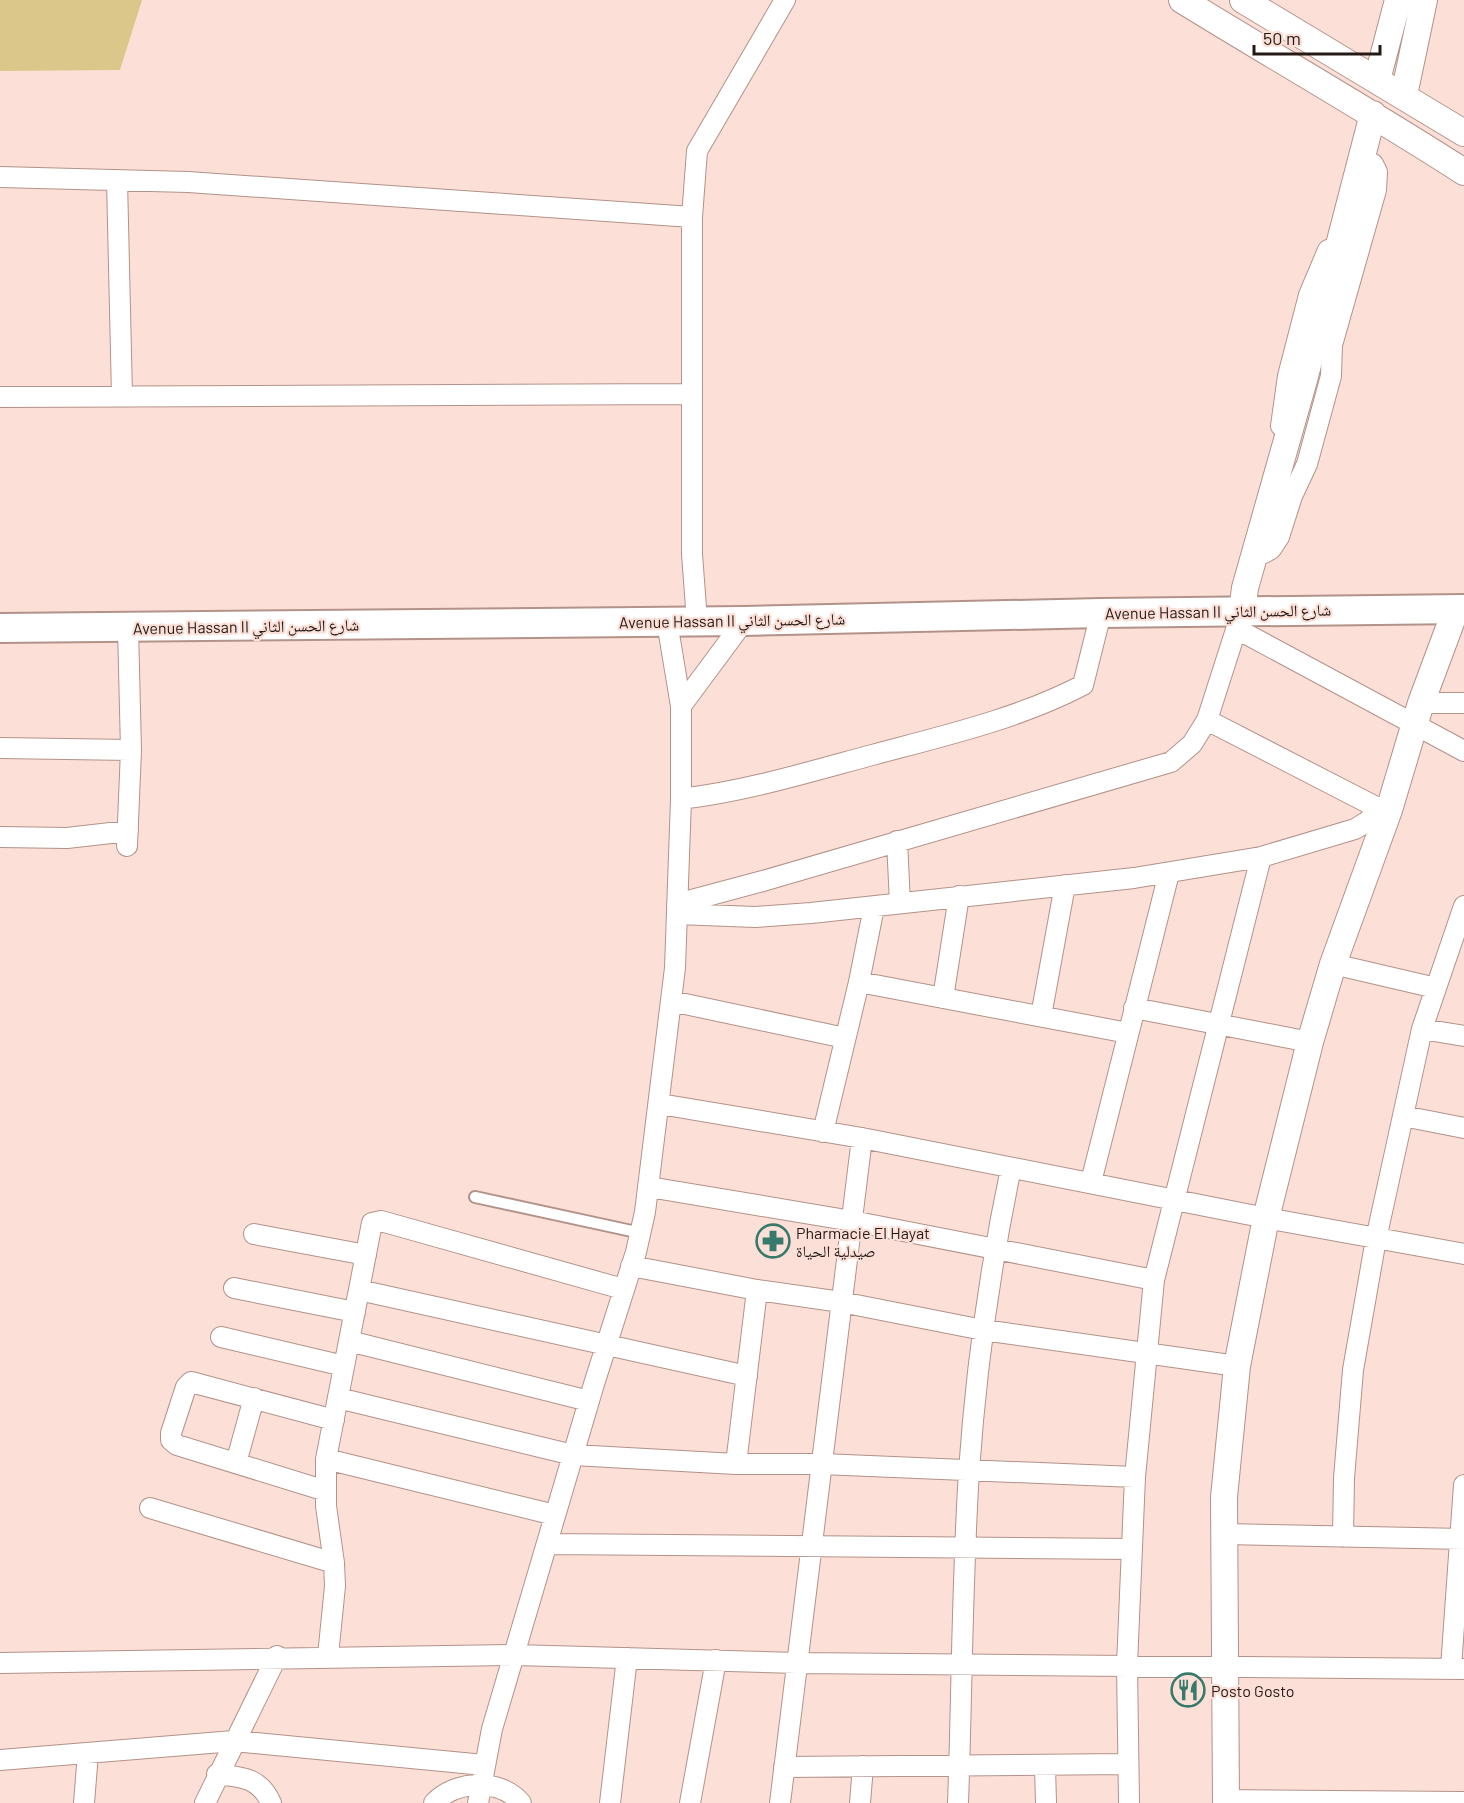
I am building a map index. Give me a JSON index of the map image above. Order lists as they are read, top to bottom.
{
  "streets": {
    "main road": ["Avenue Hassan II شارع الحسن الثاني"]
  },
  "places": {
    "pharmacy": ["Pharmacie El Hayat صيدلية الحياة"],
    "restaurant": ["Posto Gosto"]
  },
  "scale_bar": "50 m"
}
